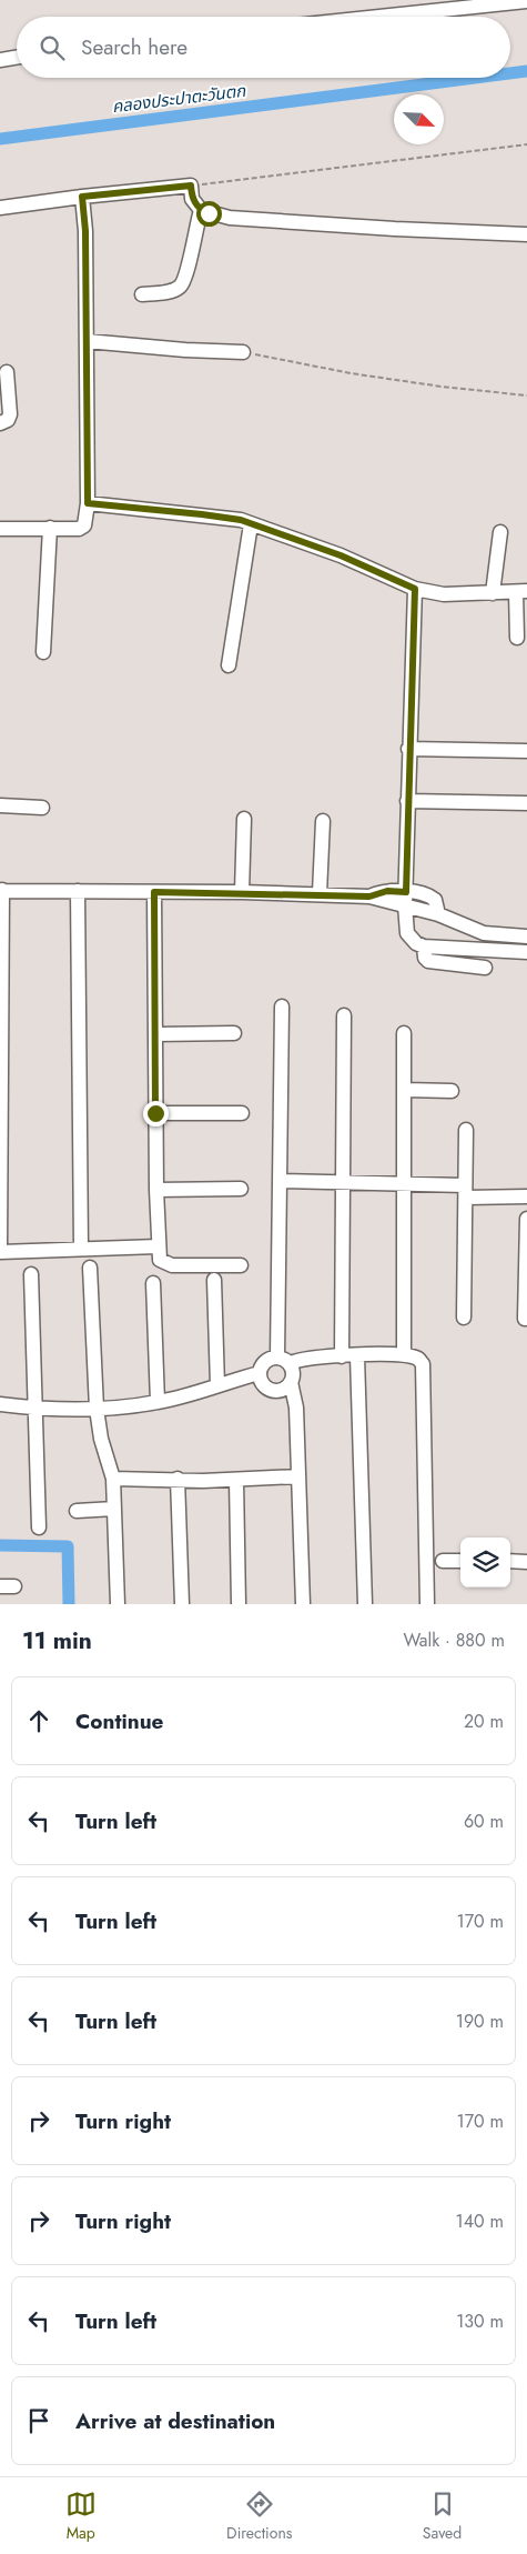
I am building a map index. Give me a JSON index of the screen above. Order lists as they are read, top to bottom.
{
  "water": ["คลองประปาตะวันตก"],
  "north": "bottom right",
  "page": {
    "search": "Search here",
    "heading": ["11 min", "Walk · 880 m"],
    "list": [
      ["Continue", "20 m"],
      ["Turn left", "60 m"],
      ["Turn left", "170 m"],
      ["Turn left", "190 m"],
      ["Turn right", "170 m"],
      ["Turn right", "140 m"],
      ["Turn left", "130 m"],
      "Arrive at destination"
    ],
    "nav": ["Map", "Directions", "Saved"]
  }
}
